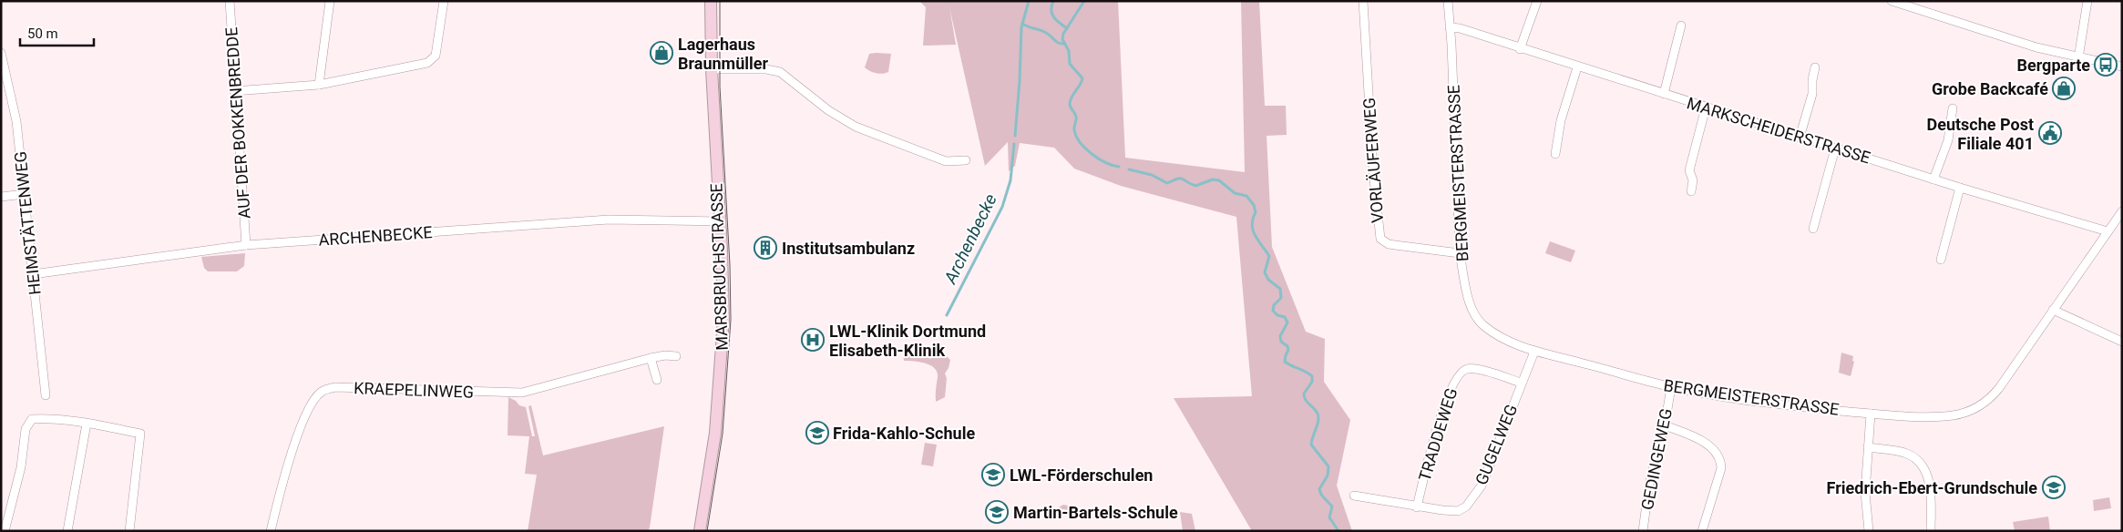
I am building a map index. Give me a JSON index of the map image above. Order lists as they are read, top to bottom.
{
  "streets": {
    "street": [
      "AUF DER BOKKENBREDDE",
      "MARKSCHEIDERSTRASSE",
      "VORLÄUFERWEG",
      "BERGMEISTERSTRASSE",
      "HEIMSTÄTTENWEG",
      "ARCHENBECKE",
      "MARSBRUCHSTRASSE",
      "KRAEPELINWEG",
      "TRADDEWEG",
      "GUGELWEG",
      "GEDINGEWEG"
    ]
  },
  "crossings": [
    ["AUF DER BOKKENBREDDE", "ARCHENBECKE"],
    ["MARKSCHEIDERSTRASSE", "BERGMEISTERSTRASSE"],
    ["VORLÄUFERWEG", "BERGMEISTERSTRASSE"],
    ["BERGMEISTERSTRASSE", "GUGELWEG"],
    ["BERGMEISTERSTRASSE", "GEDINGEWEG"],
    ["HEIMSTÄTTENWEG", "ARCHENBECKE"],
    ["ARCHENBECKE", "MARSBRUCHSTRASSE"],
    ["TRADDEWEG", "GUGELWEG"]
  ],
  "water": ["Archenbecke"],
  "places": {
    "shop": ["Lagerhaus Braunmüller", "Grobe Backcafé"],
    "bus stop": ["Bergparte"],
    "public building": ["Deutsche Post Filiale 401"],
    "building": ["Institutsambulanz"],
    "hospital": ["LWL-Klinik Dortmund Elisabeth-Klinik"],
    "school or university": [
      "Frida-Kahlo-Schule",
      "LWL-Förderschulen",
      "Friedrich-Ebert-Grundschule",
      "Martin-Bartels-Schule"
    ]
  },
  "scale_bar": "50 m"
}
